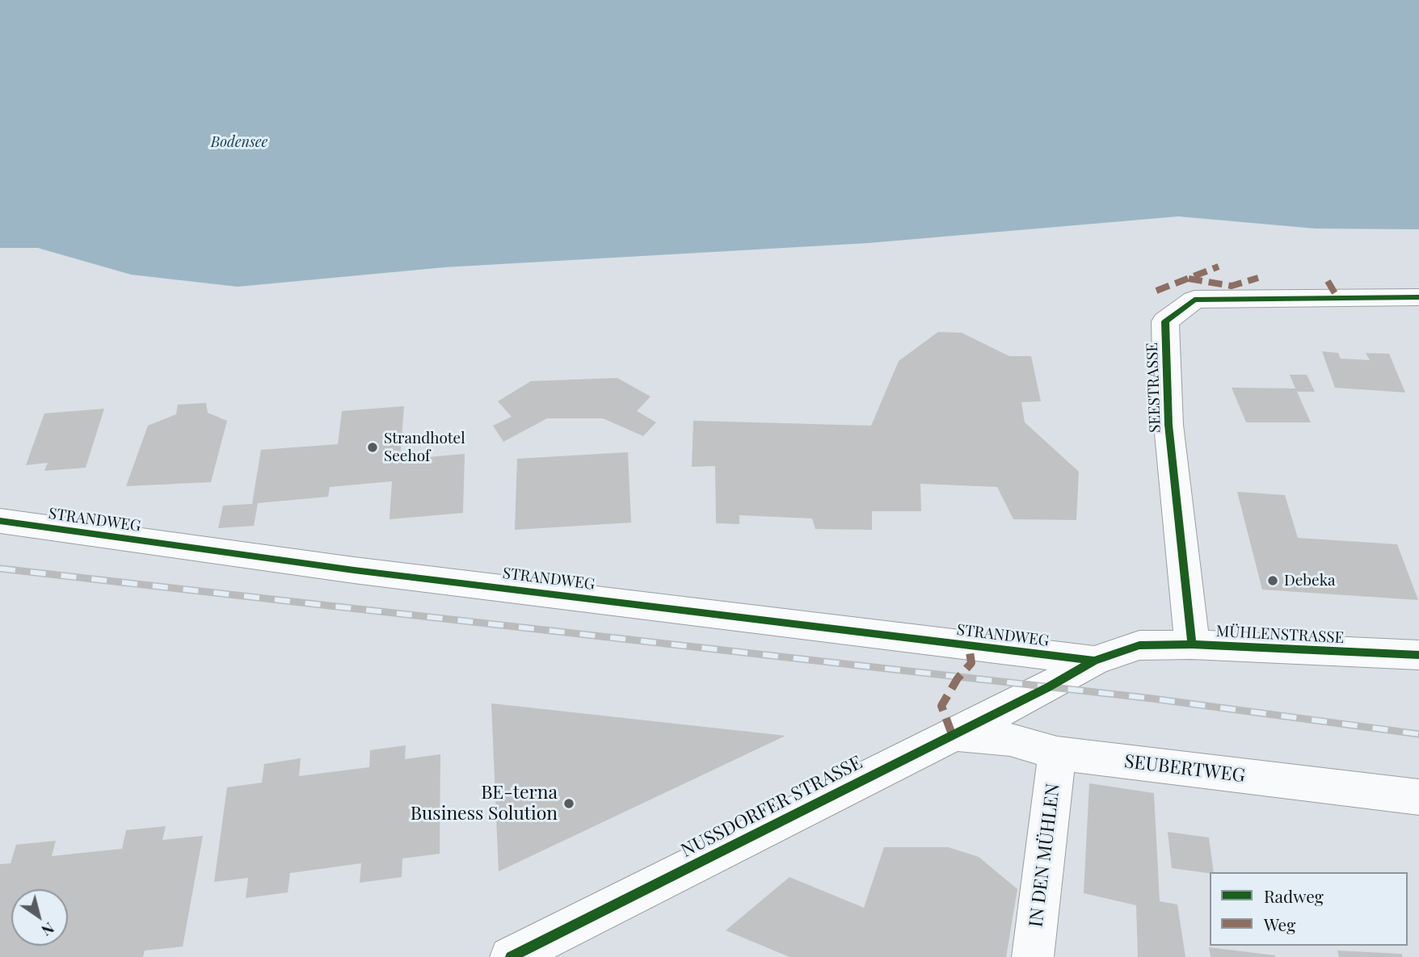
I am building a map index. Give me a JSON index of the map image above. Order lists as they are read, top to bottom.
{
  "streets": {
    "street": [
      "SEESTRASSE",
      "STRANDWEG",
      "MÜHLENSTRASSE",
      "SEUBERTWEG",
      "NUSSDORFER STRASSE",
      "IN DEN MÜHLEN"
    ]
  },
  "crossings": [
    ["SEESTRASSE", "MÜHLENSTRASSE"],
    ["STRANDWEG", "MÜHLENSTRASSE"],
    ["MÜHLENSTRASSE", "NUSSDORFER STRASSE"],
    ["SEUBERTWEG", "NUSSDORFER STRASSE"],
    ["SEUBERTWEG", "IN DEN MÜHLEN"]
  ],
  "water": ["Bodensee"],
  "places": ["Strandhotel Seehof", "Debeka", "BE-terna Business Solution"],
  "legend": ["Radweg", "Weg"],
  "north": "bottom right"
}
